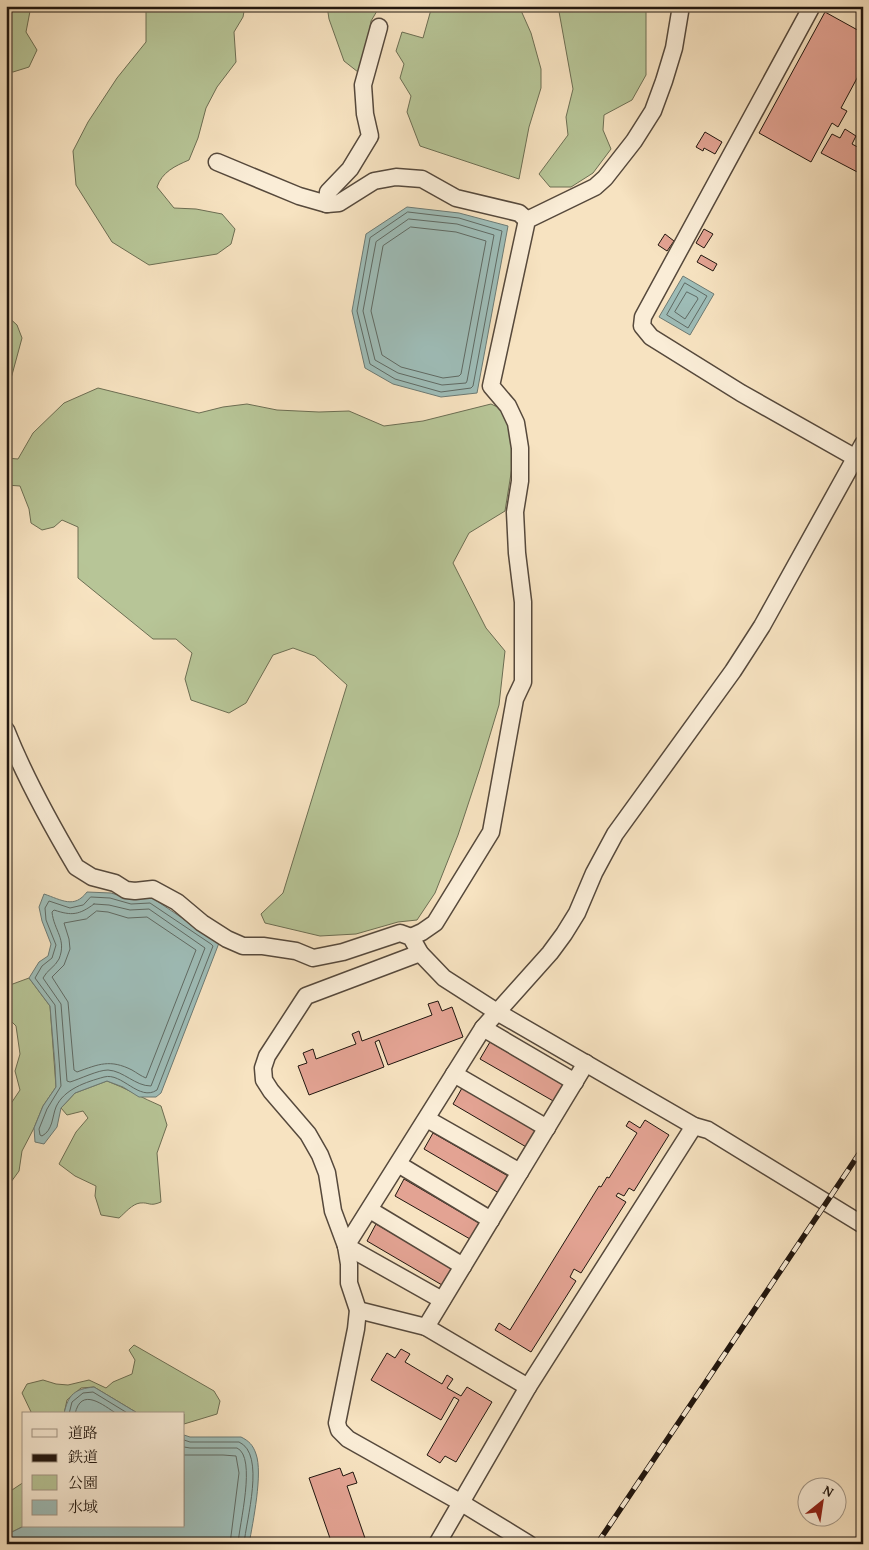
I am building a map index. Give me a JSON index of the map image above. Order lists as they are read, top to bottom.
{
  "legend": [
    "道路",
    "鉄道",
    "公園",
    "水域"
  ],
  "north": "top right"
}
